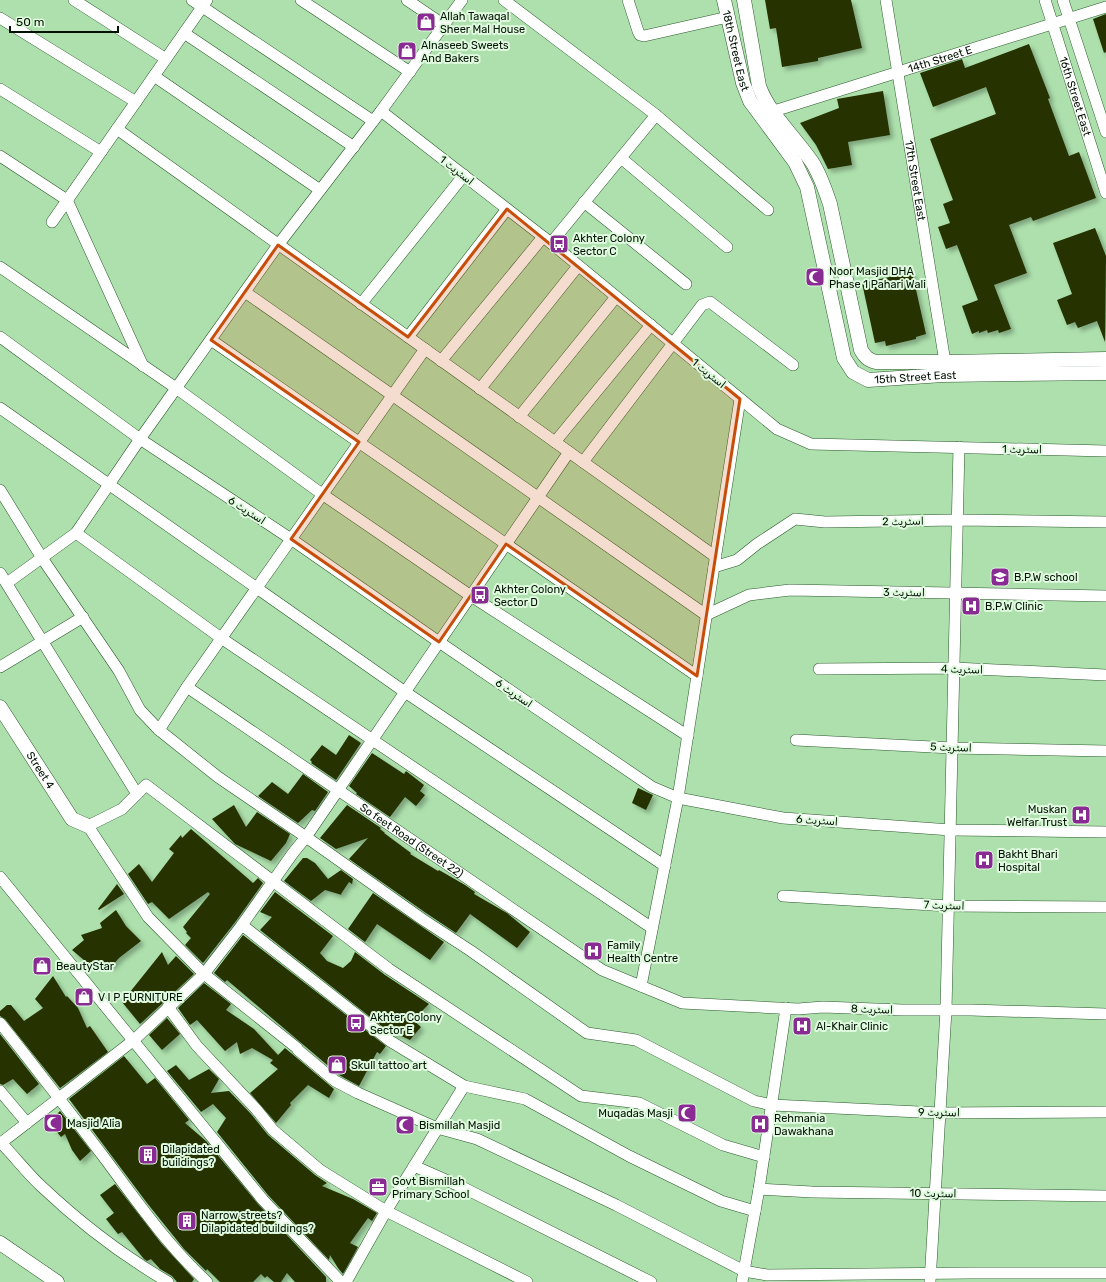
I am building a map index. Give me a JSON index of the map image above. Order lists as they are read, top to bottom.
{
  "streets": {
    "street": [
      "18th Street East",
      "14th Street E",
      "16th Street East",
      "اسٹریٹ 1",
      "17th Street East",
      "15th Street East",
      "اسٹریٹ 6",
      "اسٹریٹ 2",
      "اسٹریٹ 3",
      "اسٹریٹ 4",
      "اسٹریٹ 5",
      "Street 4",
      "So feet Road (Street 22)",
      "اسٹریٹ 7",
      "اسٹریٹ 8",
      "اسٹریٹ 9",
      "اسٹریٹ 10"
    ]
  },
  "crossings": [
    ["18th Street East", "15th Street East"],
    ["14th Street E", "16th Street East"],
    ["14th Street E", "17th Street East"],
    ["14th Street E", "15th Street East"],
    ["17th Street East", "15th Street East"],
    ["So feet Road (Street 22)", "اسٹریٹ 8"]
  ],
  "places": {
    "shop": [
      "Allah Tawaqal Sheer Mal House",
      "Alnaseeb Sweets And Bakers",
      "BeautyStar",
      "V I P FURNITURE",
      "Skull tattoo art"
    ],
    "bus stop": ["Akhter Colony Sector C", "Akhter Colony Sector D", "Akhter Colony Sector E"],
    "mosque": [
      "Noor Masjid DHA Phase 1 Pahari Wali",
      "Muqadas Masji",
      "Masjid Alia",
      "Bismillah Masjid"
    ],
    "school or university": ["B.P.W school"],
    "hospital": [
      "B.P.W Clinic",
      "Muskan Welfar Trust",
      "Bakht Bhari Hospital",
      "Family Health Centre",
      "Al-Khair Clinic",
      "Rehmania Dawakhana"
    ],
    "building": ["Dilapidated buildings?", "Narrow streets? Dilapidated buildings?"],
    "office": ["Govt Bismillah Primary School"]
  },
  "scale_bar": "50 m"
}
